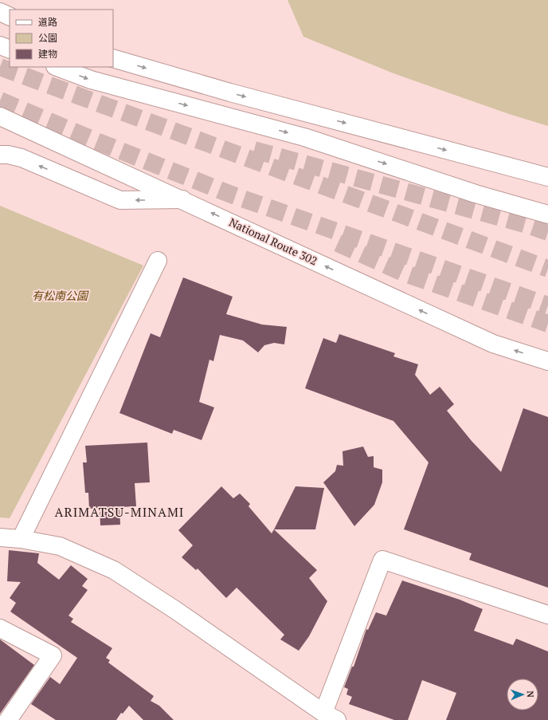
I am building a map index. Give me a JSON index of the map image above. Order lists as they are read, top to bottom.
{
  "streets": {
    "main road": ["National Route 302"]
  },
  "districts": ["ARIMATSU-MINAMI"],
  "parks": ["有松南公園"],
  "legend": ["道路", "公園", "建物"],
  "north": "right"
}
